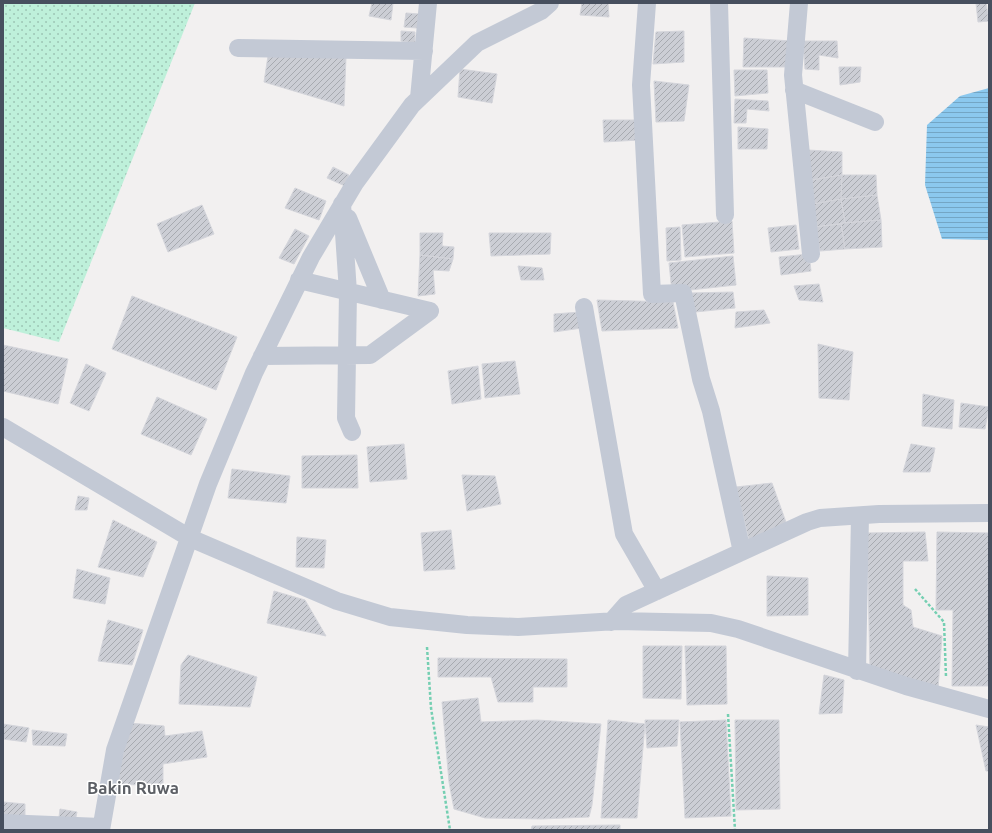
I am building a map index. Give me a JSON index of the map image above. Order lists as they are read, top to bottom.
{
  "districts": ["Bakin Ruwa"]
}
